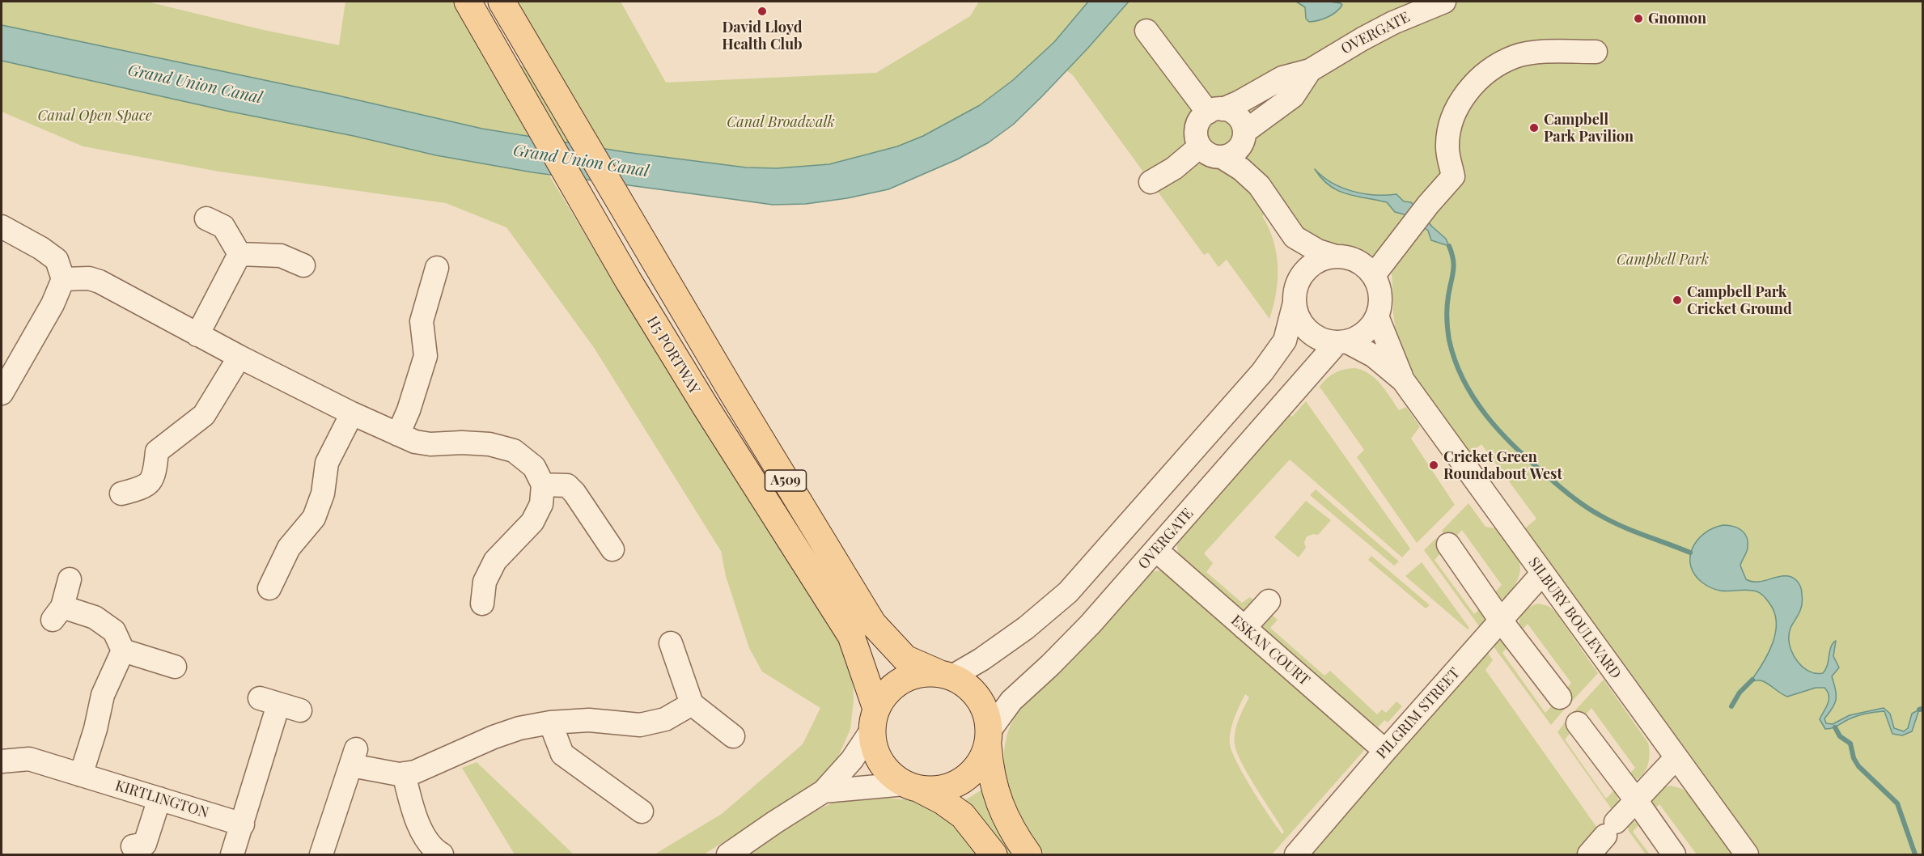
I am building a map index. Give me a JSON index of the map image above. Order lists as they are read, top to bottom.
{
  "streets": {
    "main road": ["H5 PORTWAY", "A509"],
    "street": [
      "OVERGATE",
      "SILBURY BOULEVARD",
      "ESKAN COURT",
      "PILGRIM STREET",
      "KIRTLINGTON"
    ]
  },
  "crossings": [
    ["OVERGATE", "H5 PORTWAY"],
    ["OVERGATE", "A509"],
    ["OVERGATE", "ESKAN COURT"],
    ["H5 PORTWAY", "A509"],
    ["SILBURY BOULEVARD", "PILGRIM STREET"],
    ["ESKAN COURT", "PILGRIM STREET"]
  ],
  "water": ["Grand Union Canal"],
  "parks": ["Canal Open Space", "Canal Broadwalk", "Campbell Park"],
  "places": [
    "David Lloyd Health Club",
    "Gnomon",
    "Campbell Park Pavilion",
    "Campbell Park Cricket Ground",
    "Cricket Green Roundabout West"
  ]
}
